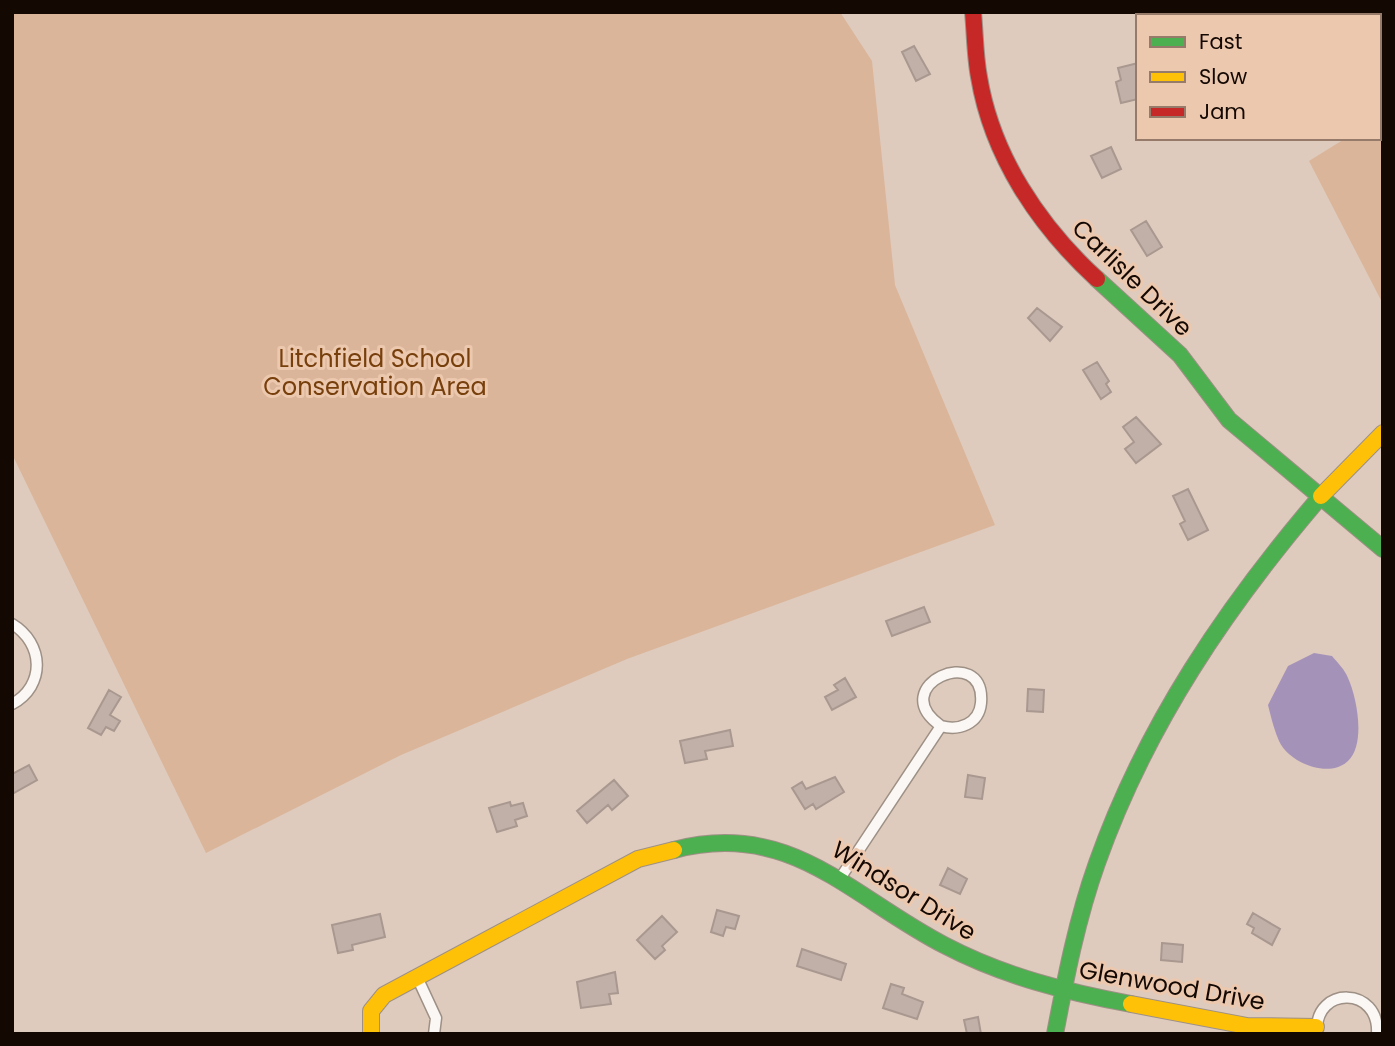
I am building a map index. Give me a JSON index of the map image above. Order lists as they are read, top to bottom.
{
  "streets": {
    "street": ["Carlisle Drive", "Windsor Drive", "Glenwood Drive"]
  },
  "crossings": [
    ["Windsor Drive", "Glenwood Drive"]
  ],
  "parks": ["Litchfield School Conservation Area"],
  "legend": ["Fast", "Slow", "Jam"]
}
